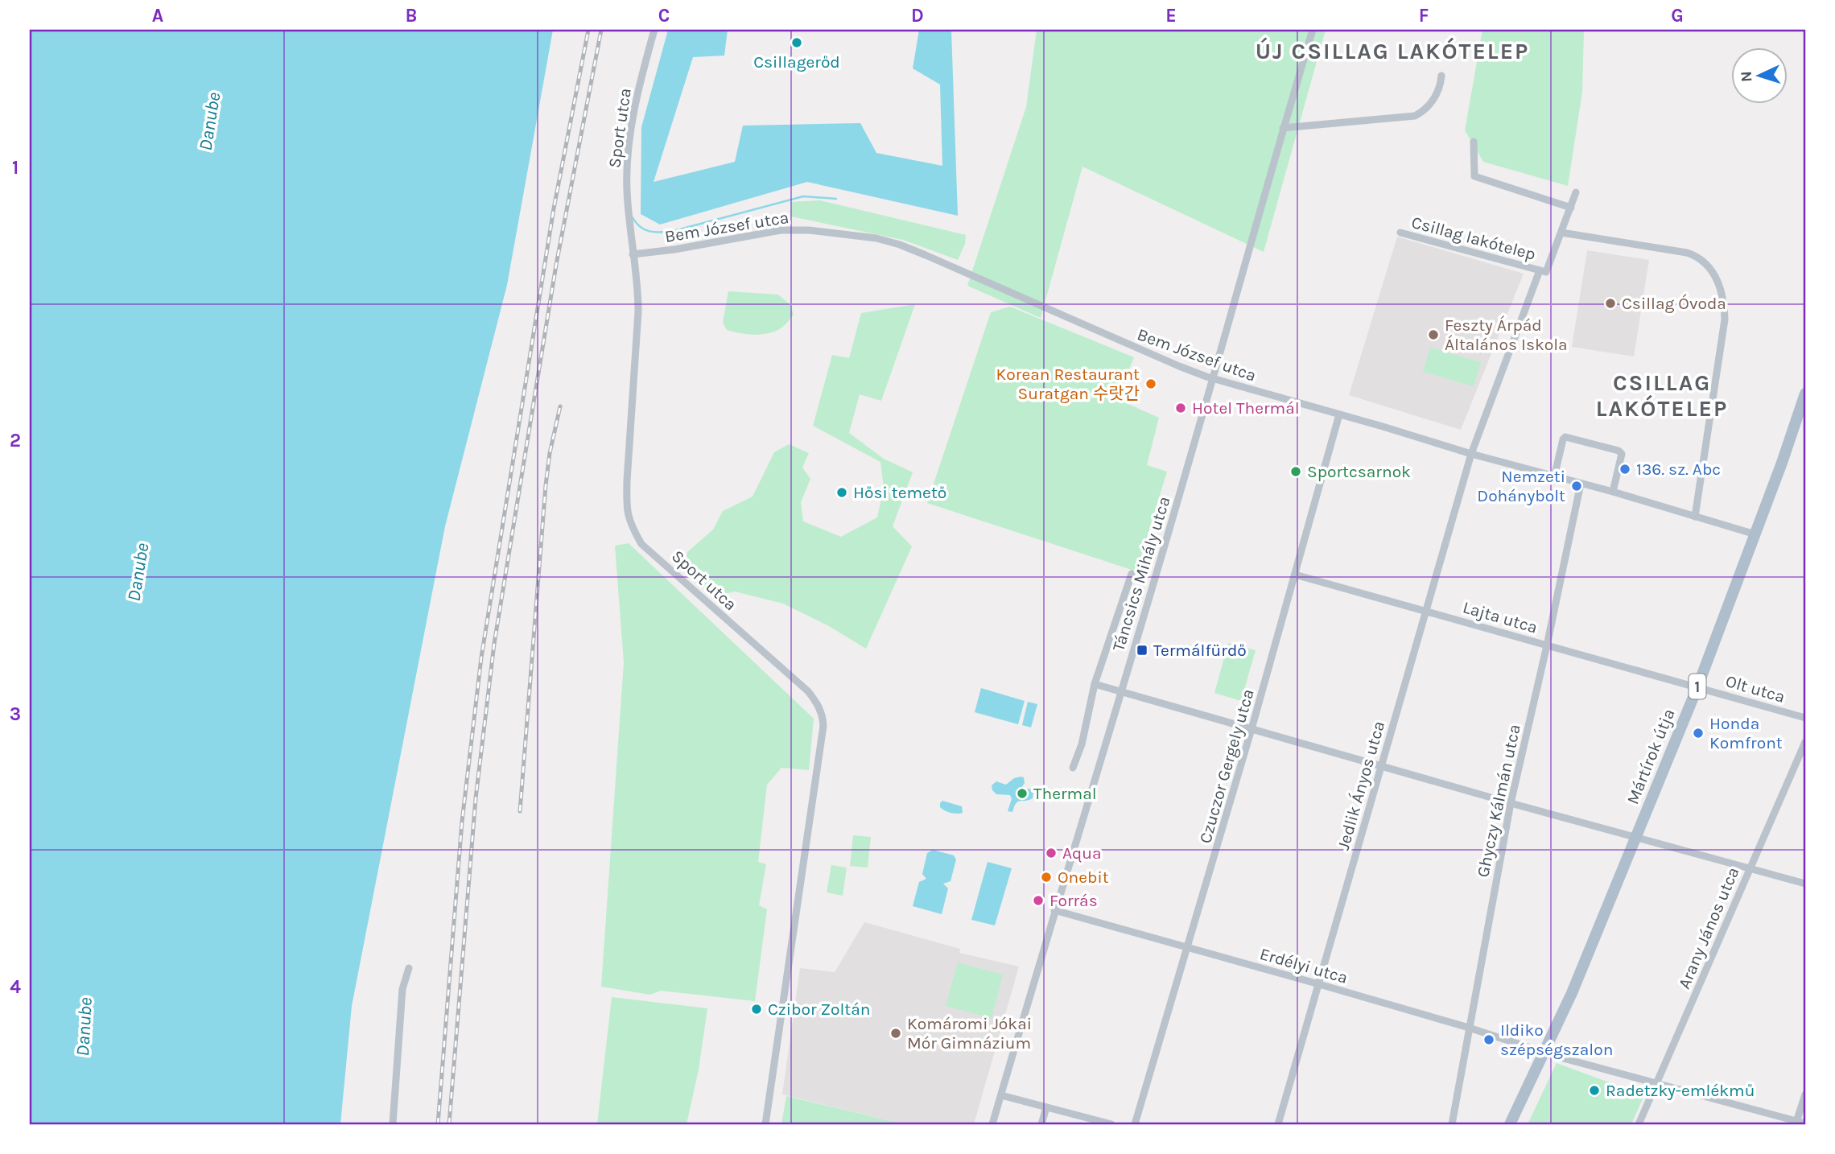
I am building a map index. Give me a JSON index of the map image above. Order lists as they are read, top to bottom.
{
  "streets": {
    "main road": ["1", "Mártírok útja"],
    "street": [
      "Sport utca",
      "Bem József utca",
      "Csillag lakótelep",
      "Táncsics Mihály utca",
      "Lajta utca",
      "Olt utca",
      "Czuczor Gergely utca",
      "Jedlik Ányos utca",
      "Ghyczy Kálmán utca",
      "Arany János utca",
      "Erdélyi utca"
    ]
  },
  "crossings": [
    ["Sport utca", "Bem József utca"],
    ["Bem József utca", "Csillag lakótelep"],
    ["Bem József utca", "Táncsics Mihály utca"],
    ["Bem József utca", "Mártírok útja"],
    ["Bem József utca", "Czuczor Gergely utca"],
    ["Bem József utca", "Jedlik Ányos utca"],
    ["Bem József utca", "Ghyczy Kálmán utca"],
    ["Csillag lakótelep", "Jedlik Ányos utca"],
    ["Táncsics Mihály utca", "Erdélyi utca"],
    ["Lajta utca", "Olt utca"],
    ["Lajta utca", "Mártírok útja"],
    ["Lajta utca", "Czuczor Gergely utca"],
    ["Lajta utca", "Jedlik Ányos utca"],
    ["Lajta utca", "Ghyczy Kálmán utca"],
    ["Olt utca", "Mártírok útja"],
    ["Mártírok útja", "Erdélyi utca"],
    ["Czuczor Gergely utca", "Erdélyi utca"],
    ["Jedlik Ányos utca", "Erdélyi utca"],
    ["Ghyczy Kálmán utca", "Erdélyi utca"],
    ["Arany János utca", "Erdélyi utca"]
  ],
  "districts": ["ÚJ CSILLAG LAKÓTELEP", "CSILLAG LAKÓTELEP"],
  "water": ["Danube"],
  "places": {
    "other": [
      "Csillagerőd",
      "Csillag Óvoda",
      "Feszty Árpád Általános Iskola",
      "Korean Restaurant Suratgan 수랏간",
      "Hotel Thermál",
      "136. sz. Abc",
      "Sportcsarnok",
      "Nemzeti Dohánybolt",
      "Hősi temető",
      "Honda Komfront",
      "Thermal",
      "Aqua",
      "Onebit",
      "Forrás",
      "Czibor Zoltán",
      "Komáromi Jókai Mór Gimnázium",
      "Ildiko szépségszalon",
      "Radetzky-emlékmű"
    ],
    "transit": ["Termálfürdő"]
  },
  "north": "left",
  "grid": {
    "columns": [
      "A",
      "B",
      "C",
      "D",
      "E",
      "F",
      "G"
    ],
    "rows": [
      "1",
      "2",
      "3",
      "4"
    ]
  }
}
